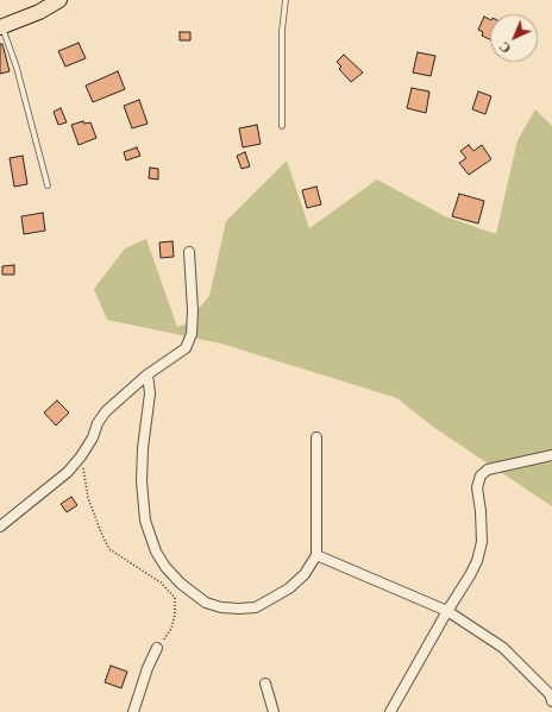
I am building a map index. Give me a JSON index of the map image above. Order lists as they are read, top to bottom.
{
  "north": "bottom left"
}
